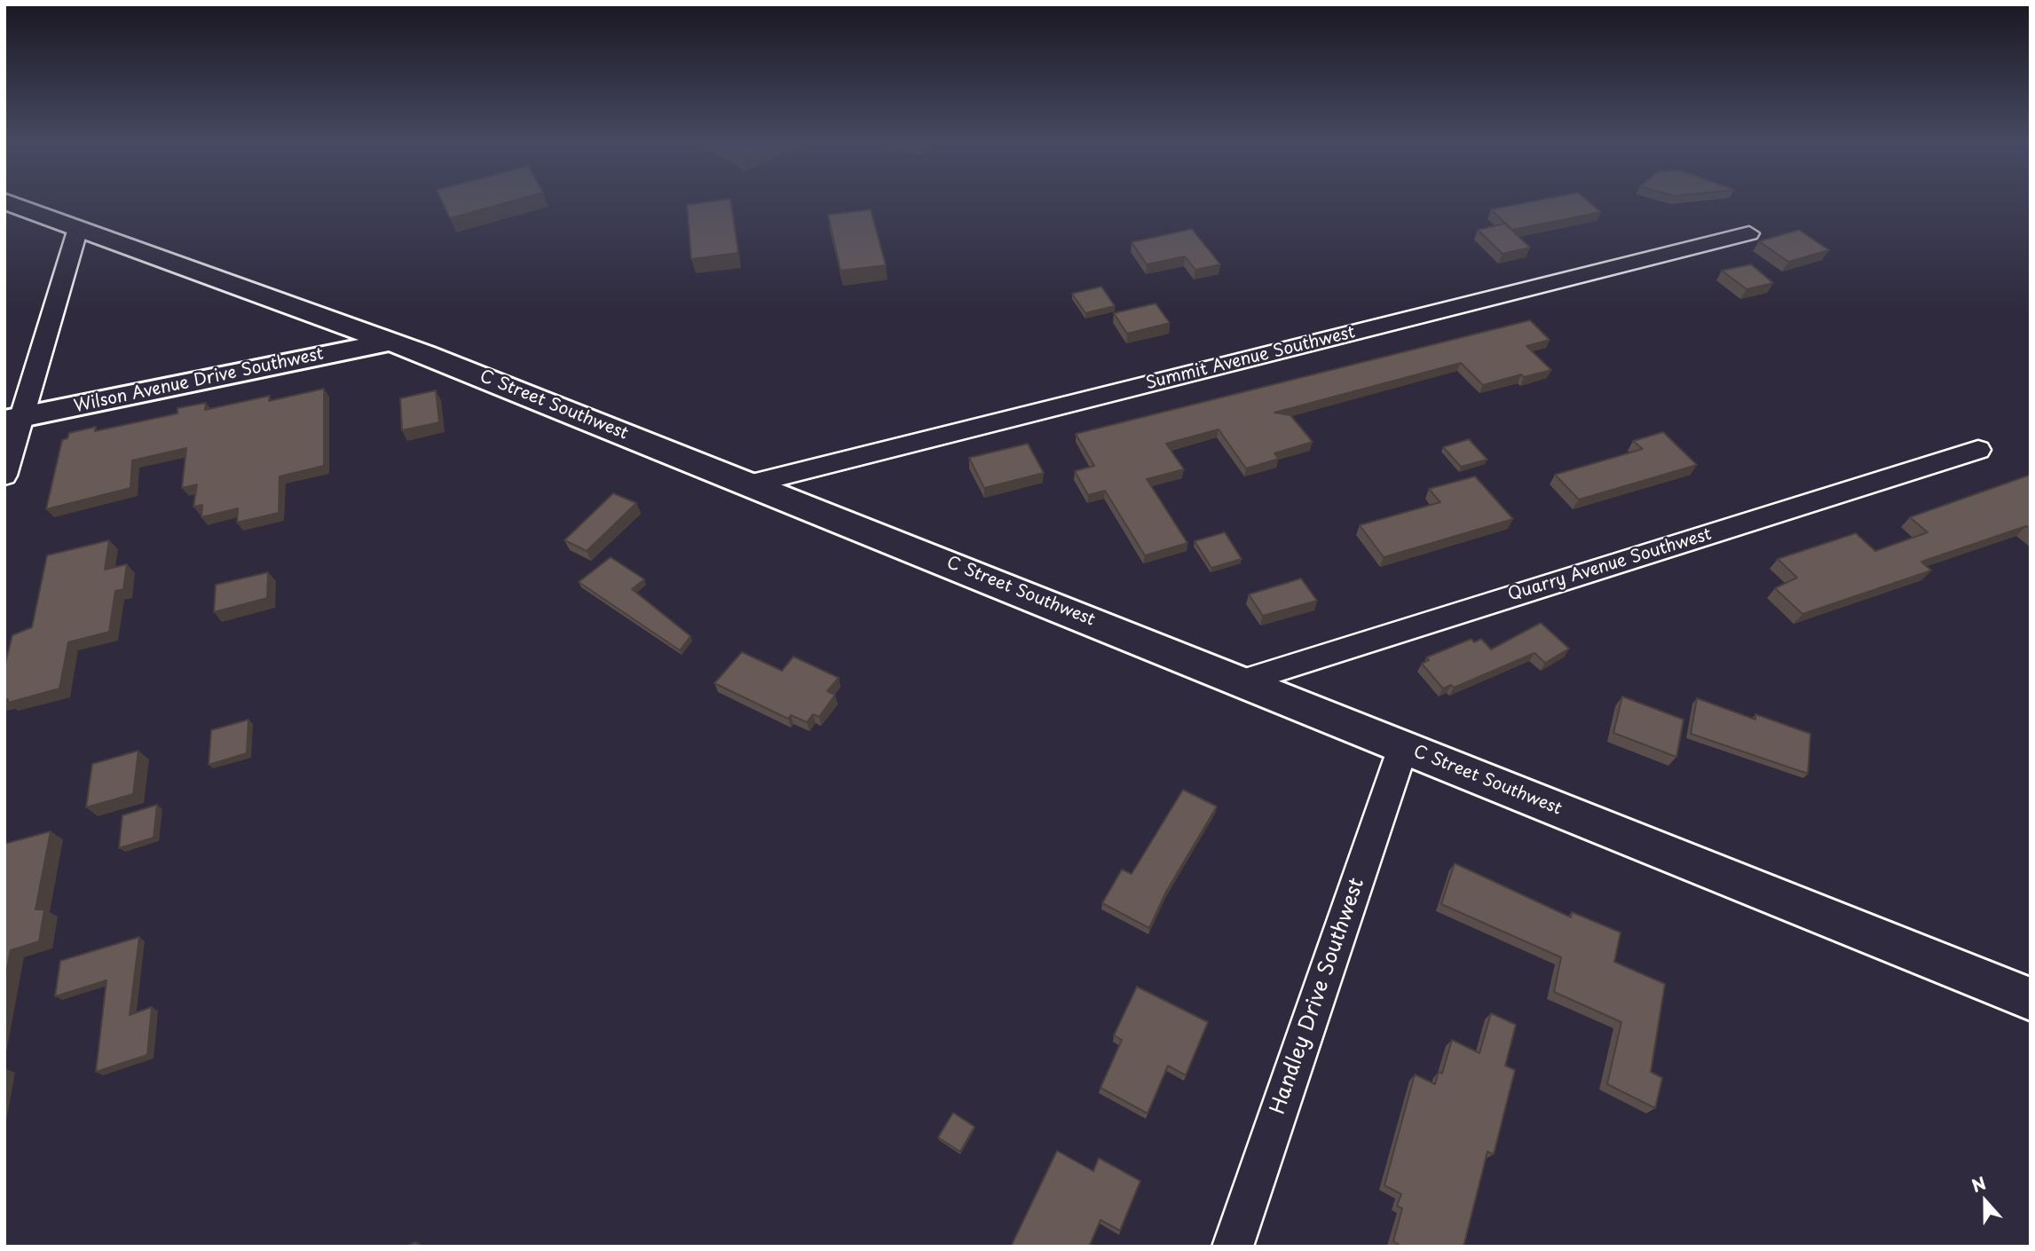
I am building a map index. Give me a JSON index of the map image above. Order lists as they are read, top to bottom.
{
  "streets": {
    "main road": ["Wilson Avenue Drive Southwest", "C Street Southwest"],
    "street": ["Summit Avenue Southwest", "Quarry Avenue Southwest", "Handley Drive Southwest"]
  },
  "crossings": [
    ["Summit Avenue Southwest", "C Street Southwest"],
    ["Wilson Avenue Drive Southwest", "C Street Southwest"],
    ["C Street Southwest", "Quarry Avenue Southwest"],
    ["C Street Southwest", "Handley Drive Southwest"]
  ],
  "north": "top"
}
